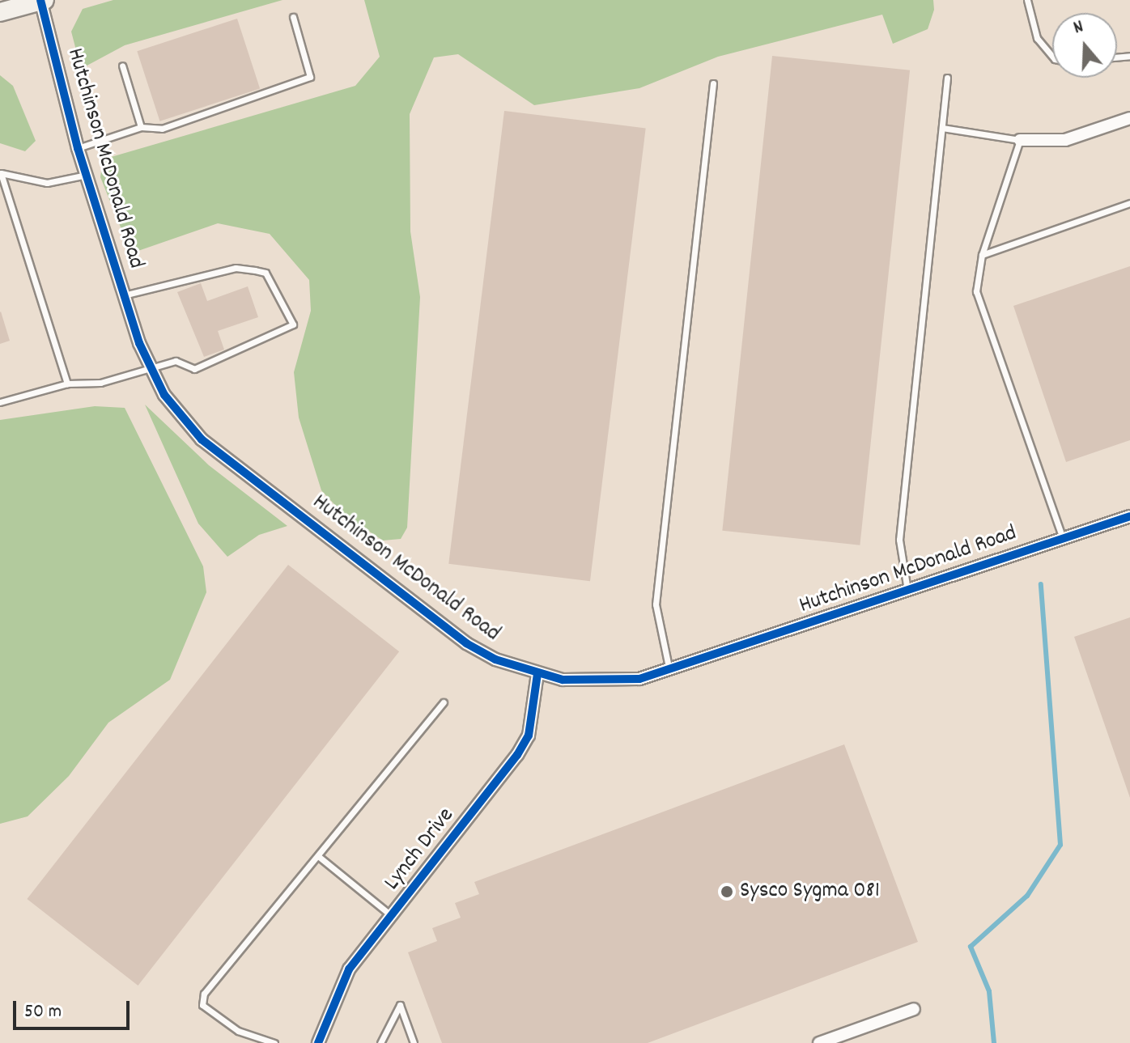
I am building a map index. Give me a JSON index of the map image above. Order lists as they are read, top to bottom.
{
  "streets": {
    "street": ["Hutchinson McDonald Road", "Lynch Drive"]
  },
  "crossings": [
    ["Hutchinson McDonald Road", "Lynch Drive"]
  ],
  "places": ["Sysco Sygma 081"],
  "scale_bar": "50 m",
  "north": "top"
}
